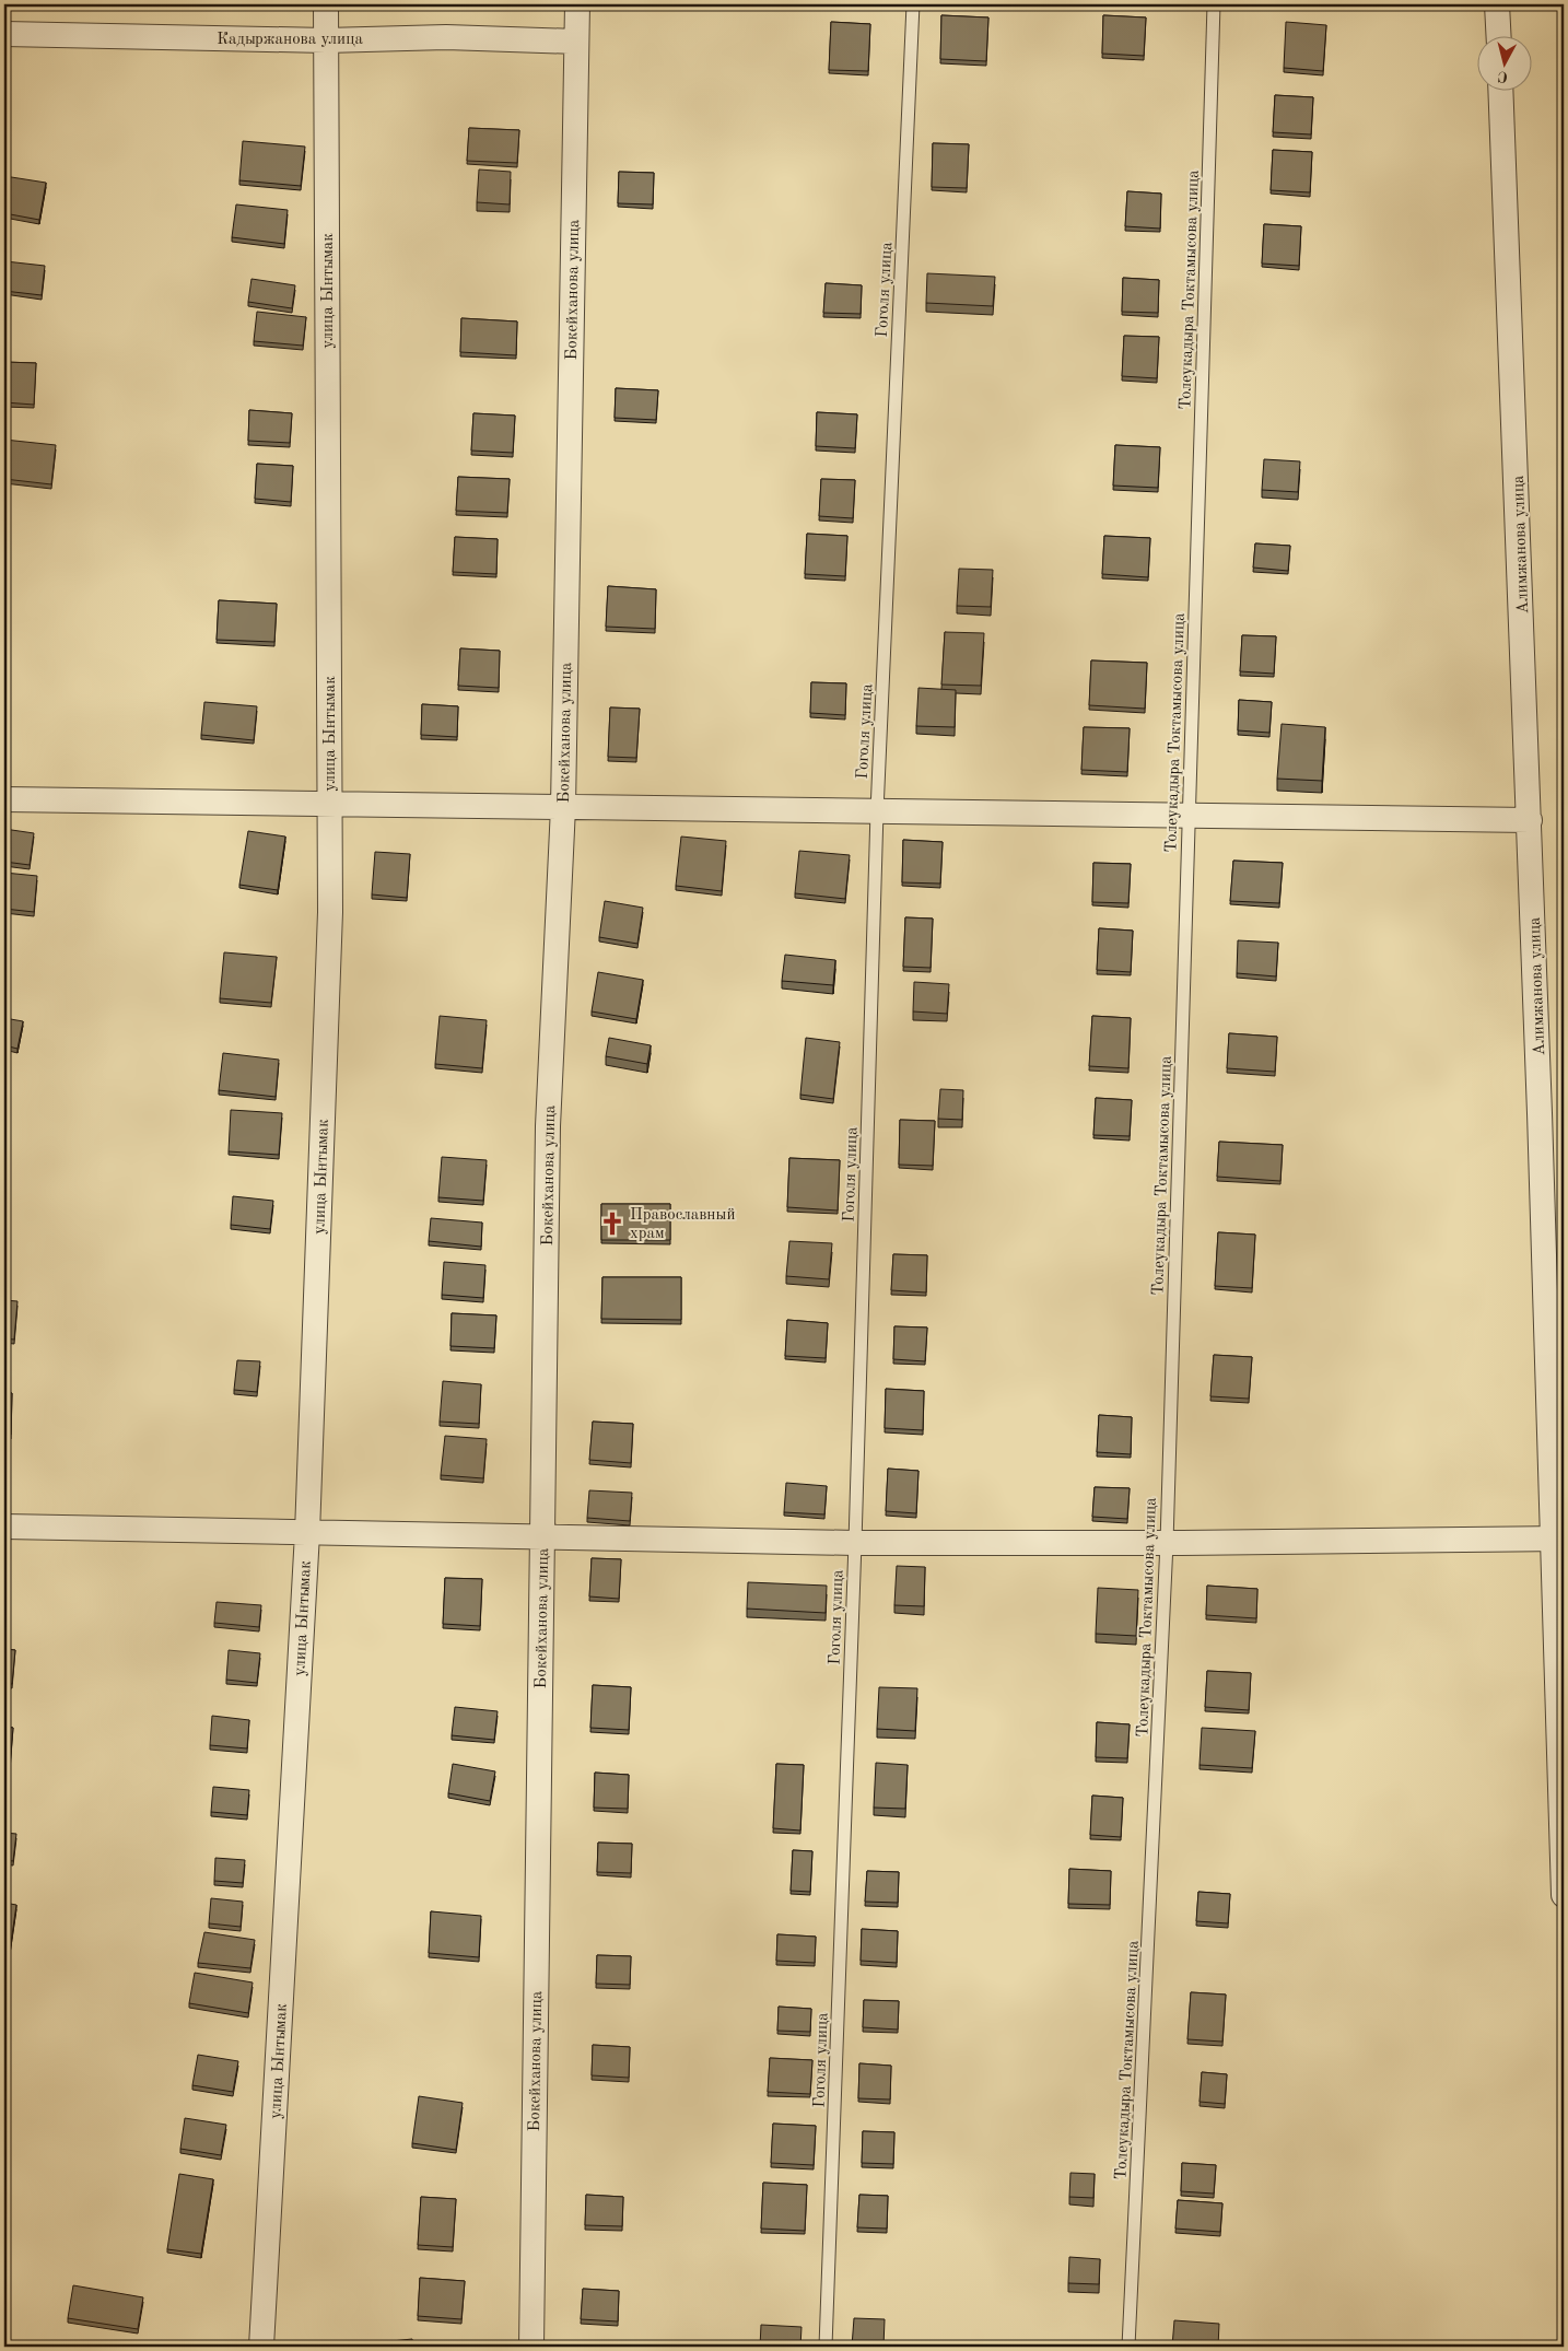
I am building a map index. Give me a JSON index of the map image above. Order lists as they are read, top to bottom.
{
  "streets": {
    "street": [
      "Кадыржанова улица",
      "Бокейханова улица",
      "улица Ынтымак",
      "Алимжанова улица"
    ],
    "lane": ["Гоголя улица", "Толеукадыра Токтамысова улица"]
  },
  "crossings": [
    ["Кадыржанова улица", "Бокейханова улица"],
    ["Кадыржанова улица", "улица Ынтымак"]
  ],
  "places": {
    "church": ["Православный храм"]
  },
  "north": "bottom"
}
